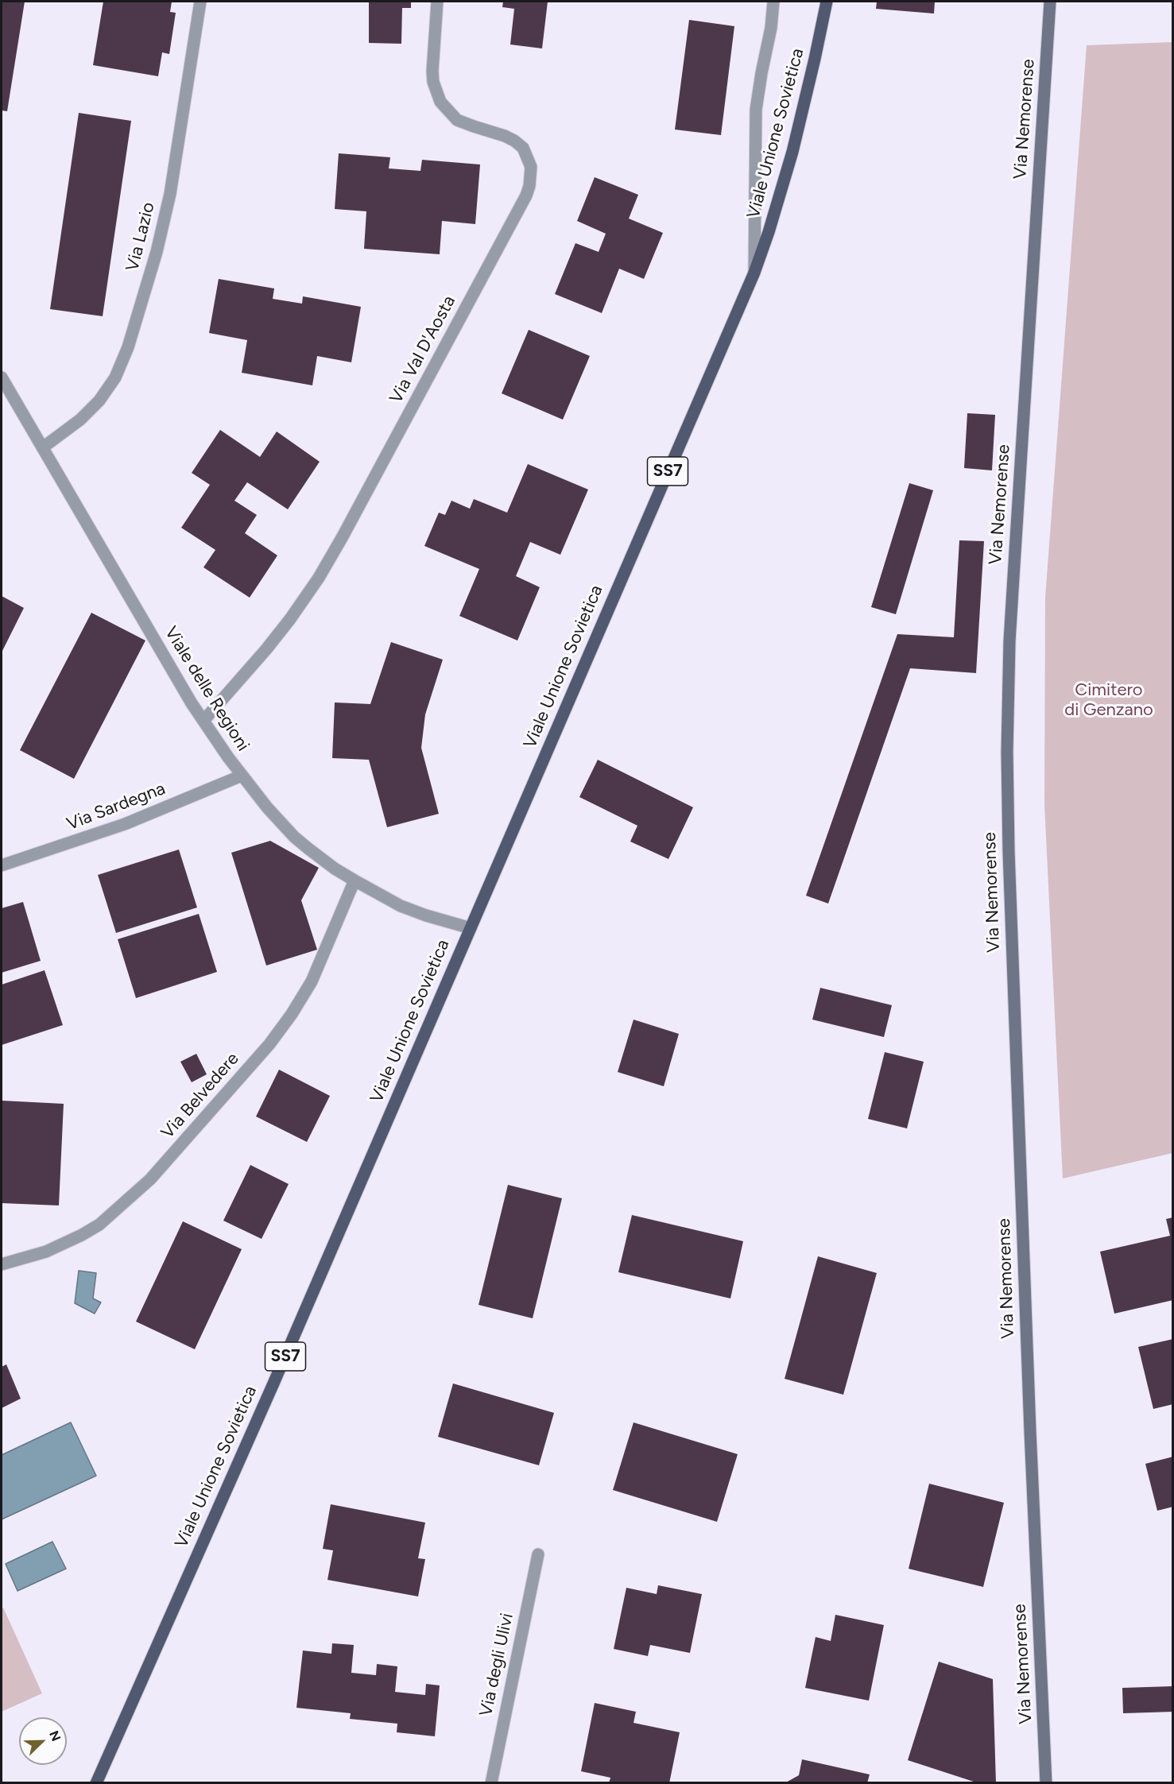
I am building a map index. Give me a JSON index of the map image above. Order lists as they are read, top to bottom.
{
  "streets": {
    "main road": ["Via Nemorense", "Viale Unione Sovietica", "SS7"],
    "street": [
      "Via Lazio",
      "Via Val D'Aosta",
      "Viale delle Regioni",
      "Via Sardegna",
      "Via Belvedere",
      "Via degli Ulivi"
    ]
  },
  "crossings": [
    ["Viale Unione Sovietica", "Viale delle Regioni"],
    ["Via Lazio", "Viale delle Regioni"],
    ["Via Val D'Aosta", "Viale delle Regioni"],
    ["Viale delle Regioni", "Via Sardegna"],
    ["Viale delle Regioni", "Via Belvedere"]
  ],
  "parks": ["Cimitero di Genzano"],
  "north": "top right"
}
